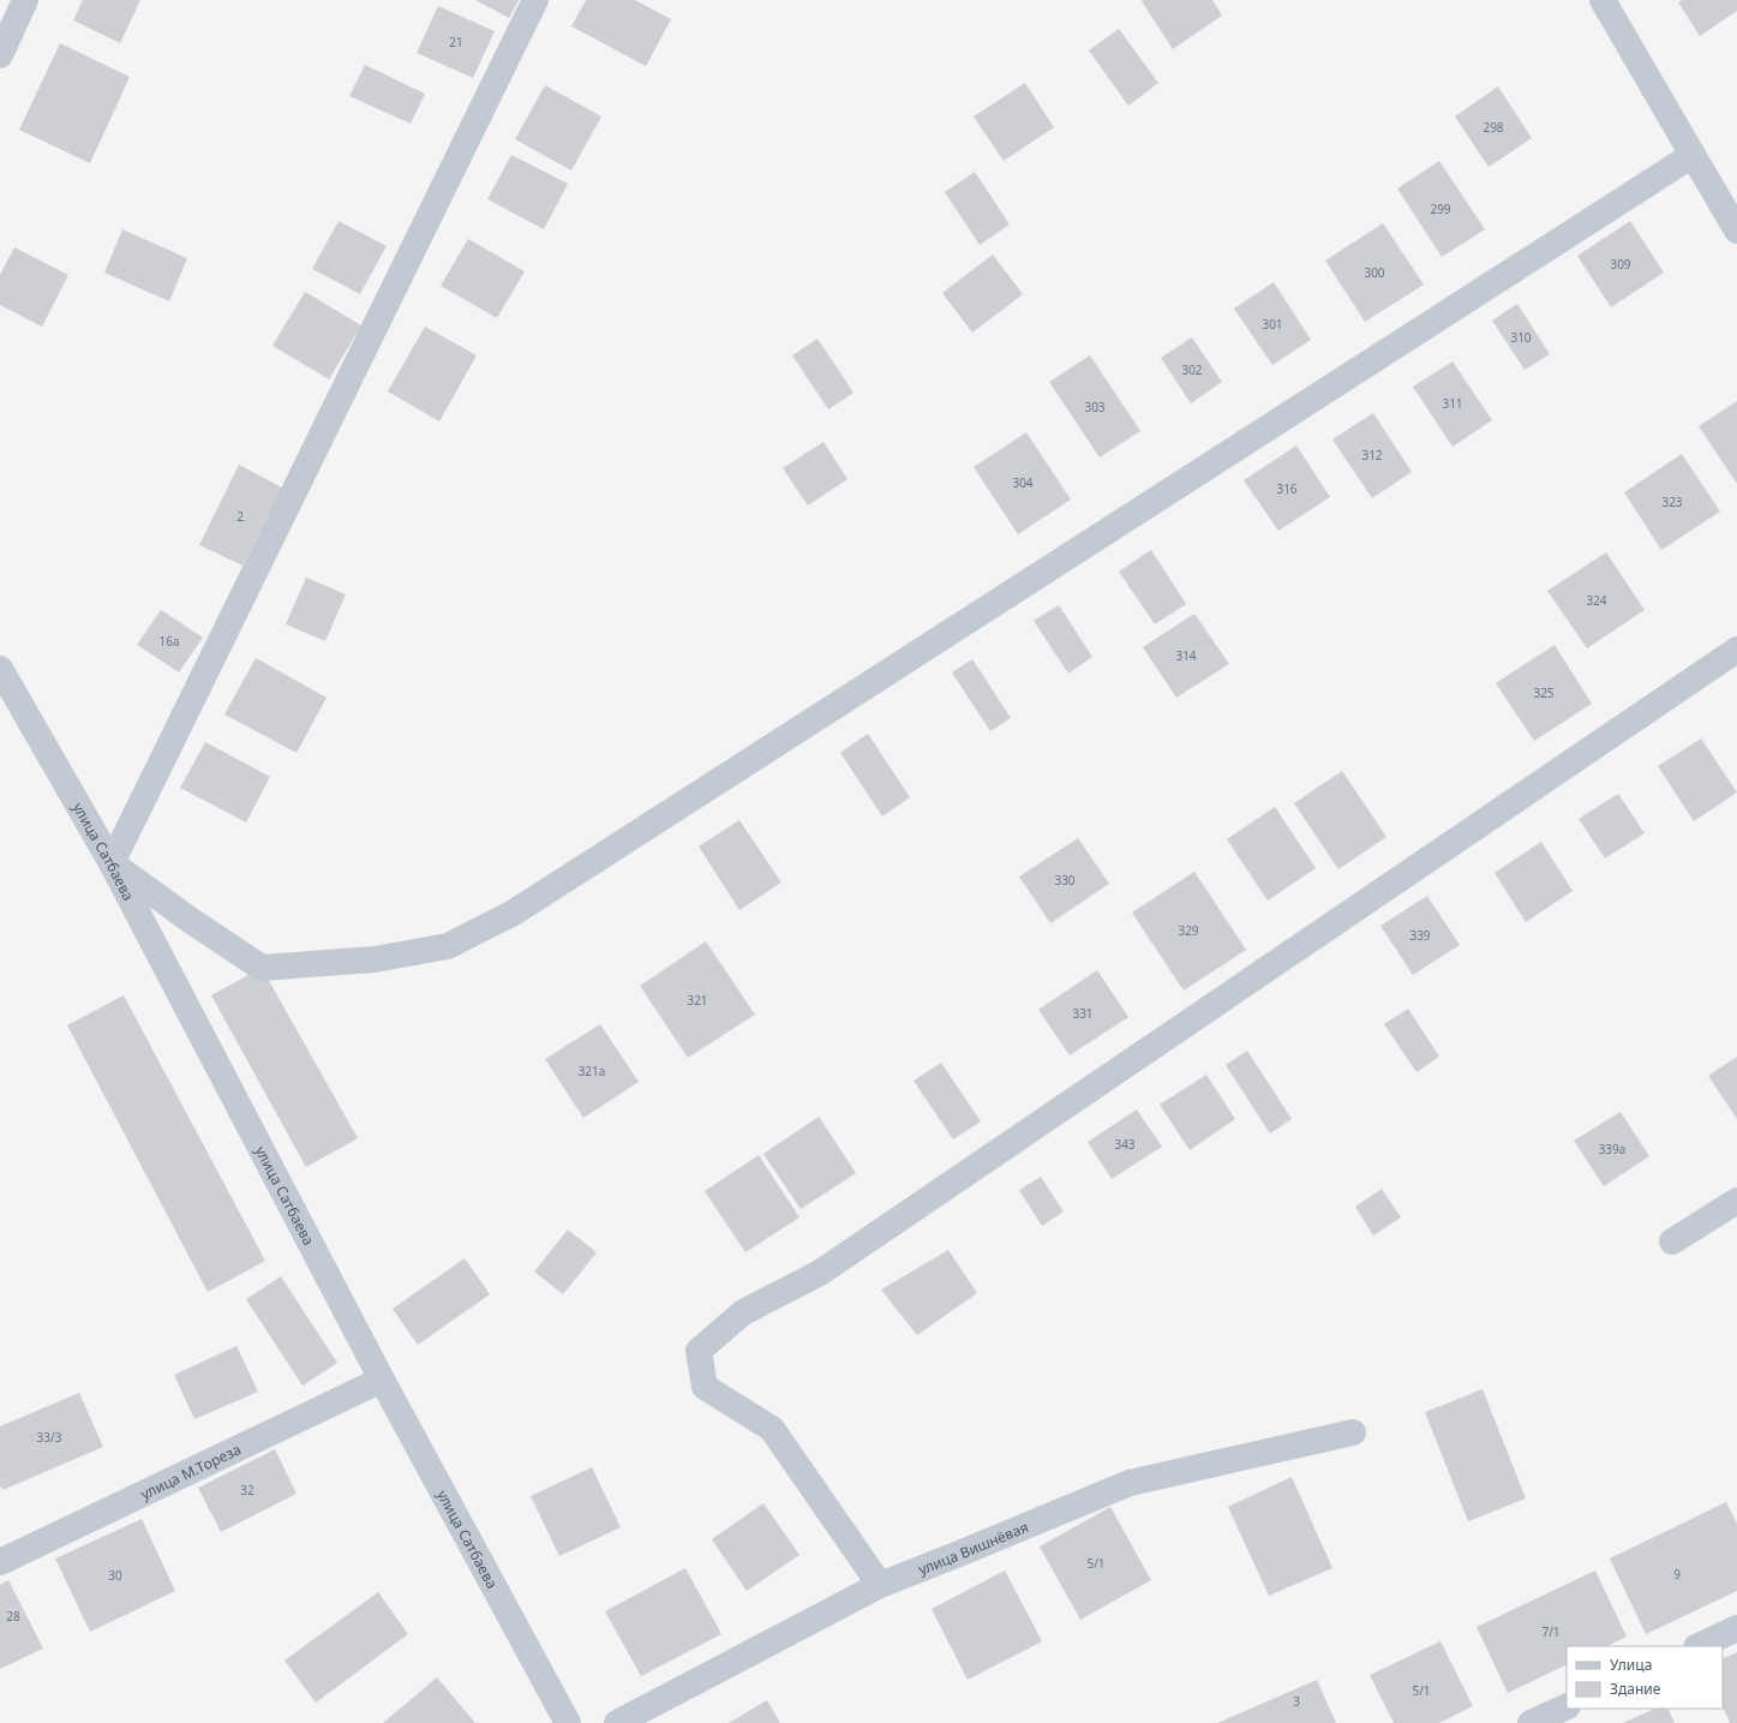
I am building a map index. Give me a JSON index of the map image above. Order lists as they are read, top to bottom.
{
  "streets": {
    "street": ["улица Сатбаева", "улица М.Тореза", "улица Вишнёвая"]
  },
  "crossings": [
    ["улица Сатбаева", "улица М.Тореза"]
  ],
  "house_numbers": [
    "21",
    "298",
    "299",
    "309",
    "300",
    "301",
    "310",
    "302",
    "311",
    "303",
    "312",
    "304",
    "316",
    "323",
    "2",
    "324",
    "16а",
    "314",
    "325",
    "330",
    "329",
    "339",
    "321",
    "331",
    "321а",
    "343",
    "339а",
    "33/3",
    "32",
    "5/1",
    "9",
    "30",
    "28",
    "7/1",
    "5/1",
    "3"
  ],
  "legend": ["Улица", "Здание"]
}
